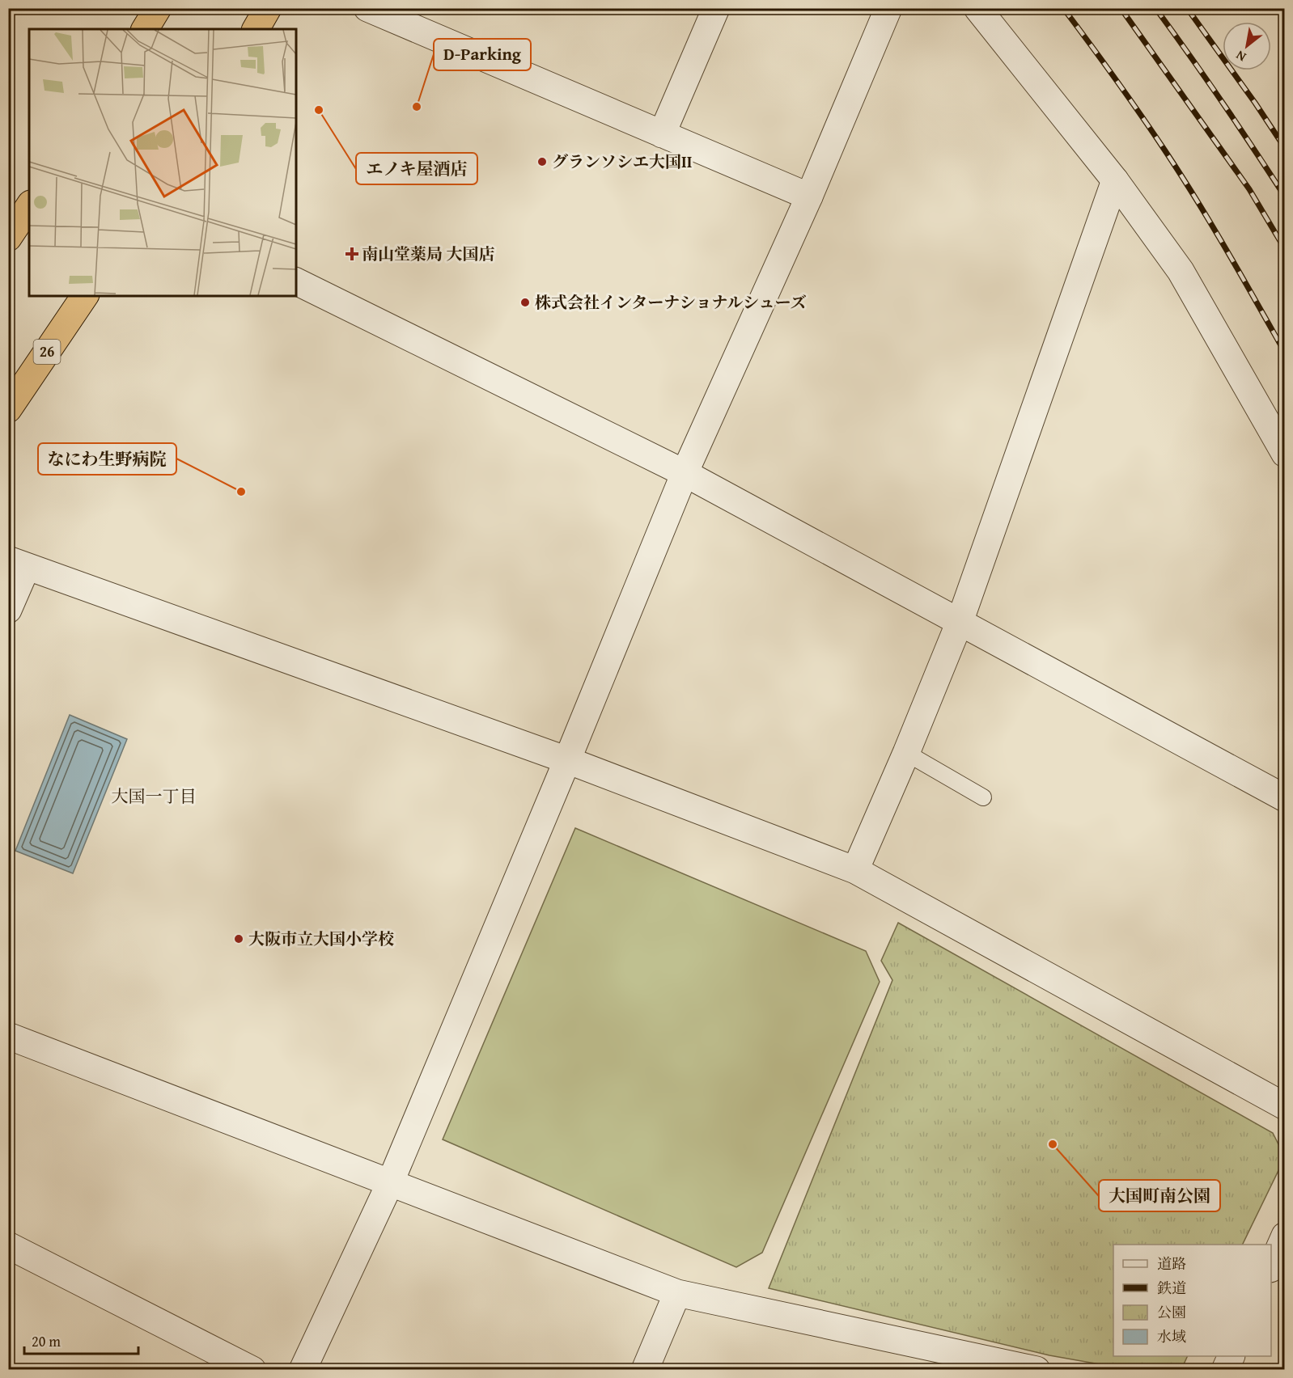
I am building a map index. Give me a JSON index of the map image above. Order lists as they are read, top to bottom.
{
  "streets": {
    "highway": ["26"]
  },
  "districts": ["大国一丁目"],
  "places": {
    "other": [
      "D-Parking",
      "エノキ屋酒店",
      "グランソシエ大国Ⅱ",
      "株式会社インターナショナルシューズ",
      "なにわ生野病院",
      "大阪市立大国小学校",
      "大国町南公園"
    ],
    "health": ["南山堂薬局 大国店"]
  },
  "legend": [
    "道路",
    "鉄道",
    "公園",
    "水域"
  ],
  "scale_bar": "20 m",
  "north": "bottom left"
}
